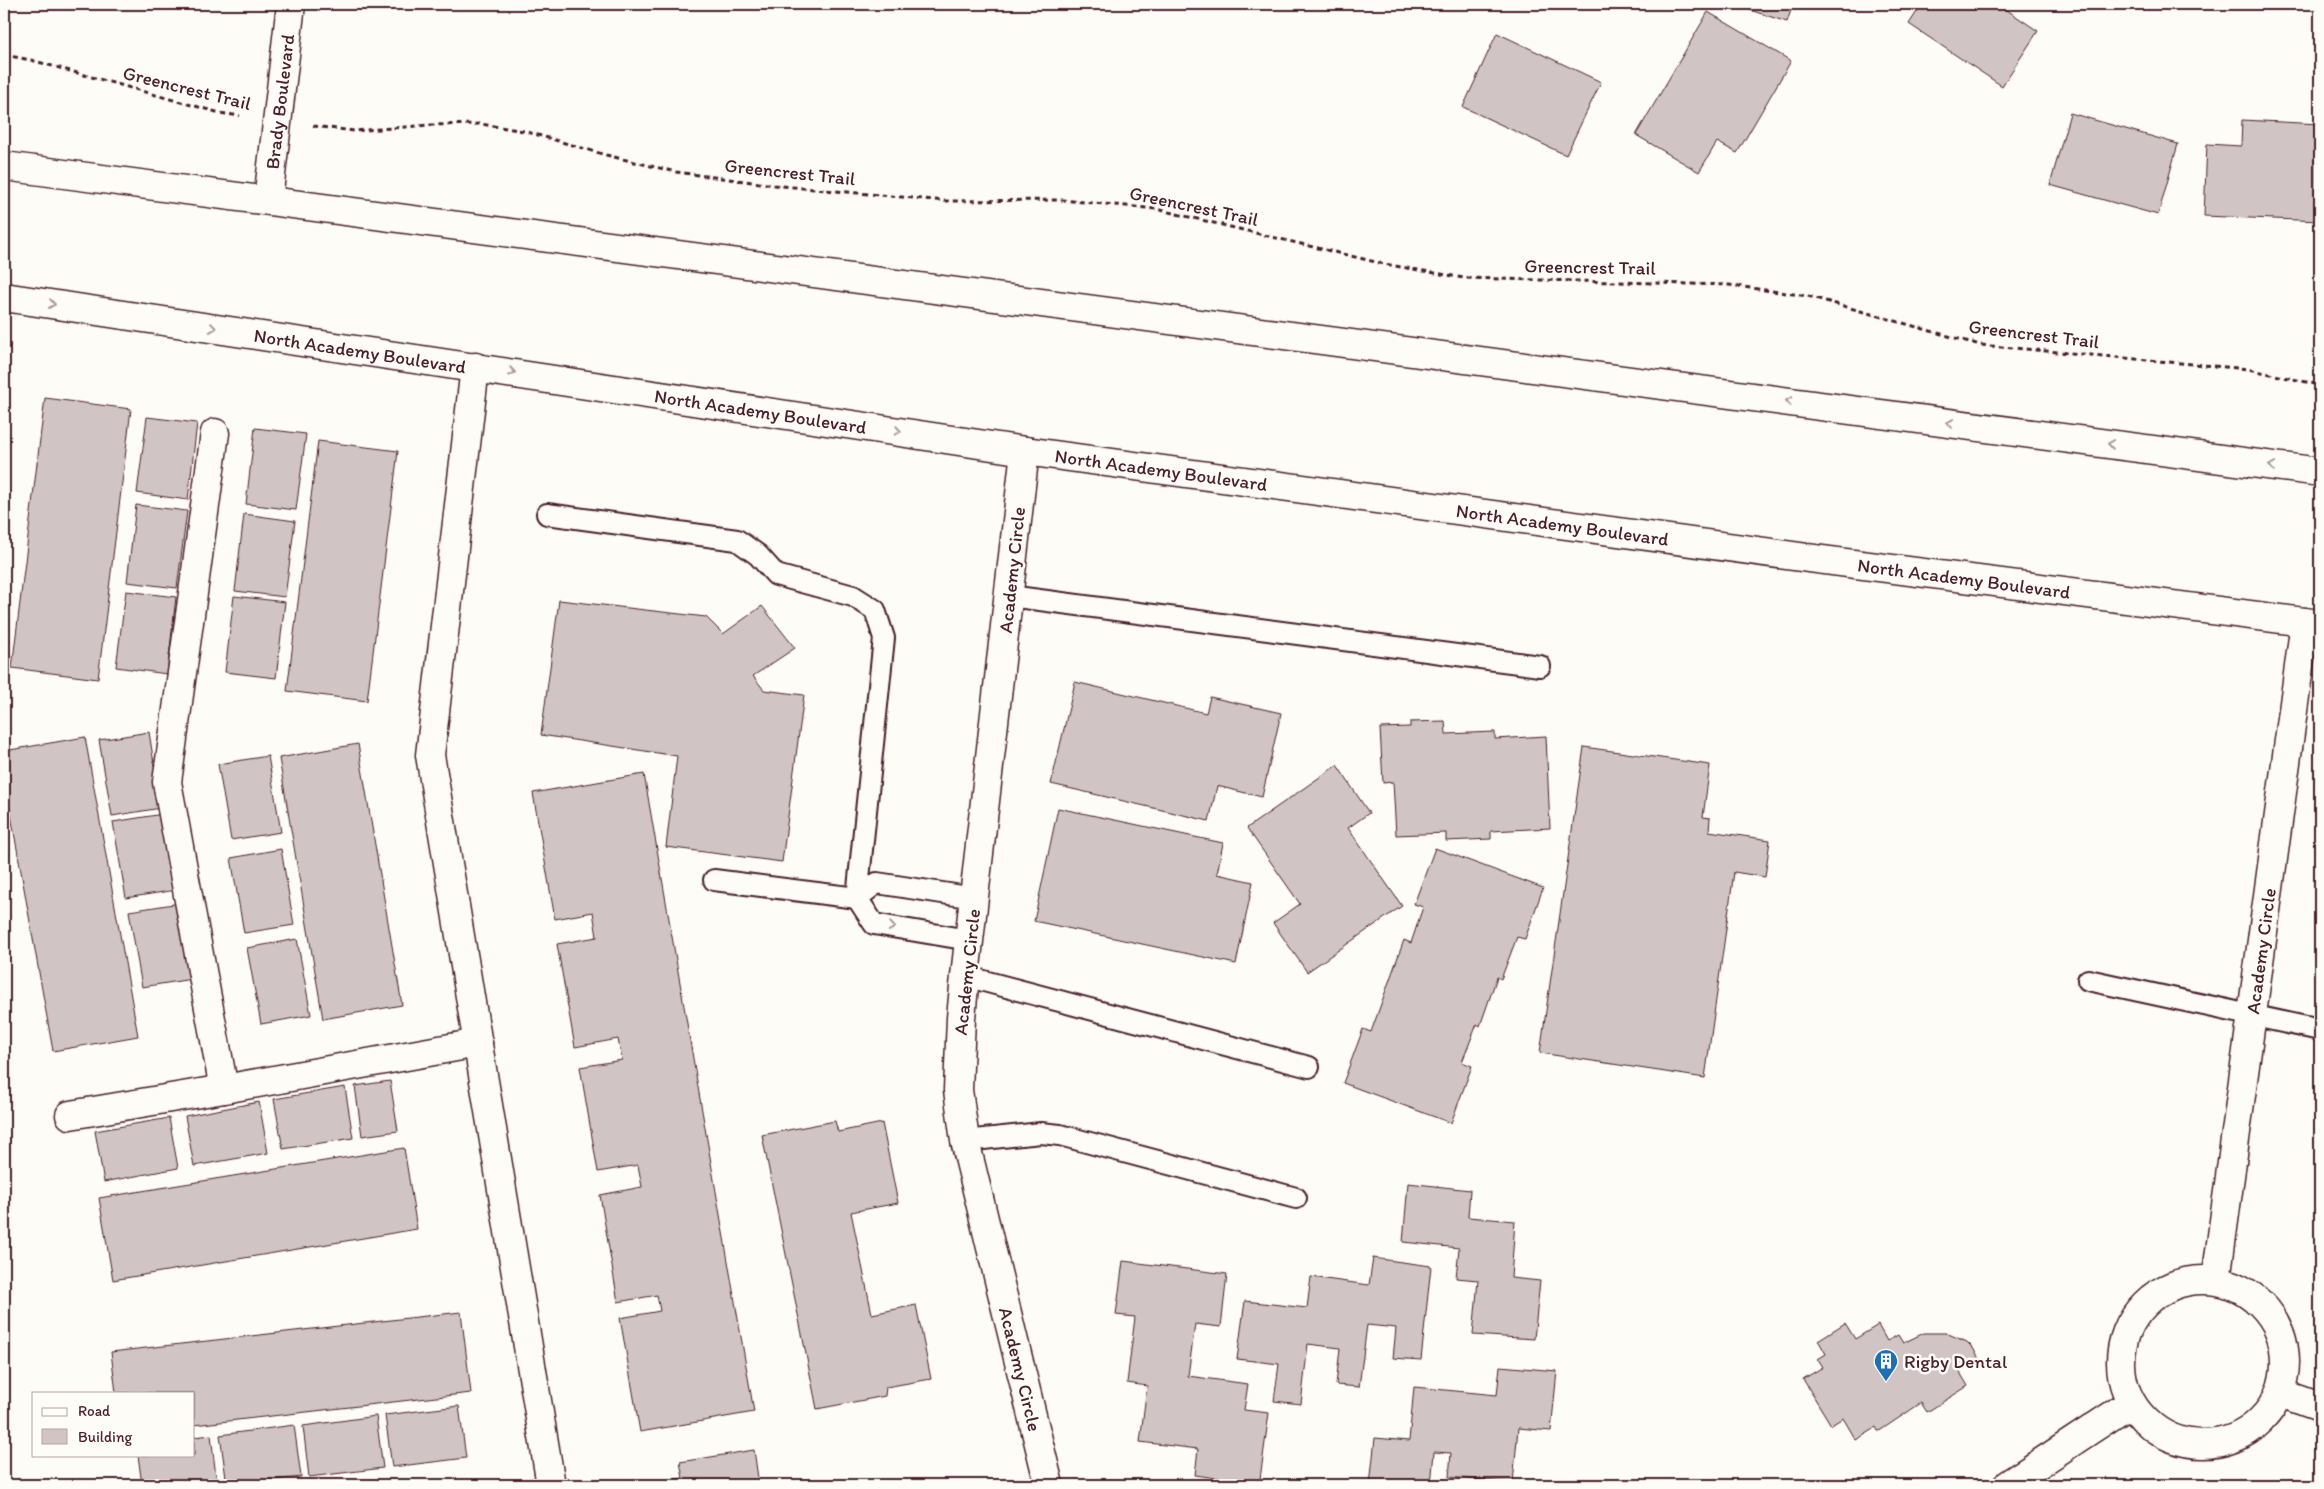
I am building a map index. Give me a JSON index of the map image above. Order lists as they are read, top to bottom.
{
  "streets": {
    "main road": ["Brady Boulevard", "North Academy Boulevard", "Academy Circle"],
    "path": ["Greencrest Trail"]
  },
  "crossings": [
    ["Greencrest Trail", "Brady Boulevard"],
    ["North Academy Boulevard", "Academy Circle"]
  ],
  "places": {
    "building": ["Rigby Dental"]
  },
  "legend": ["Road", "Building"]
}
